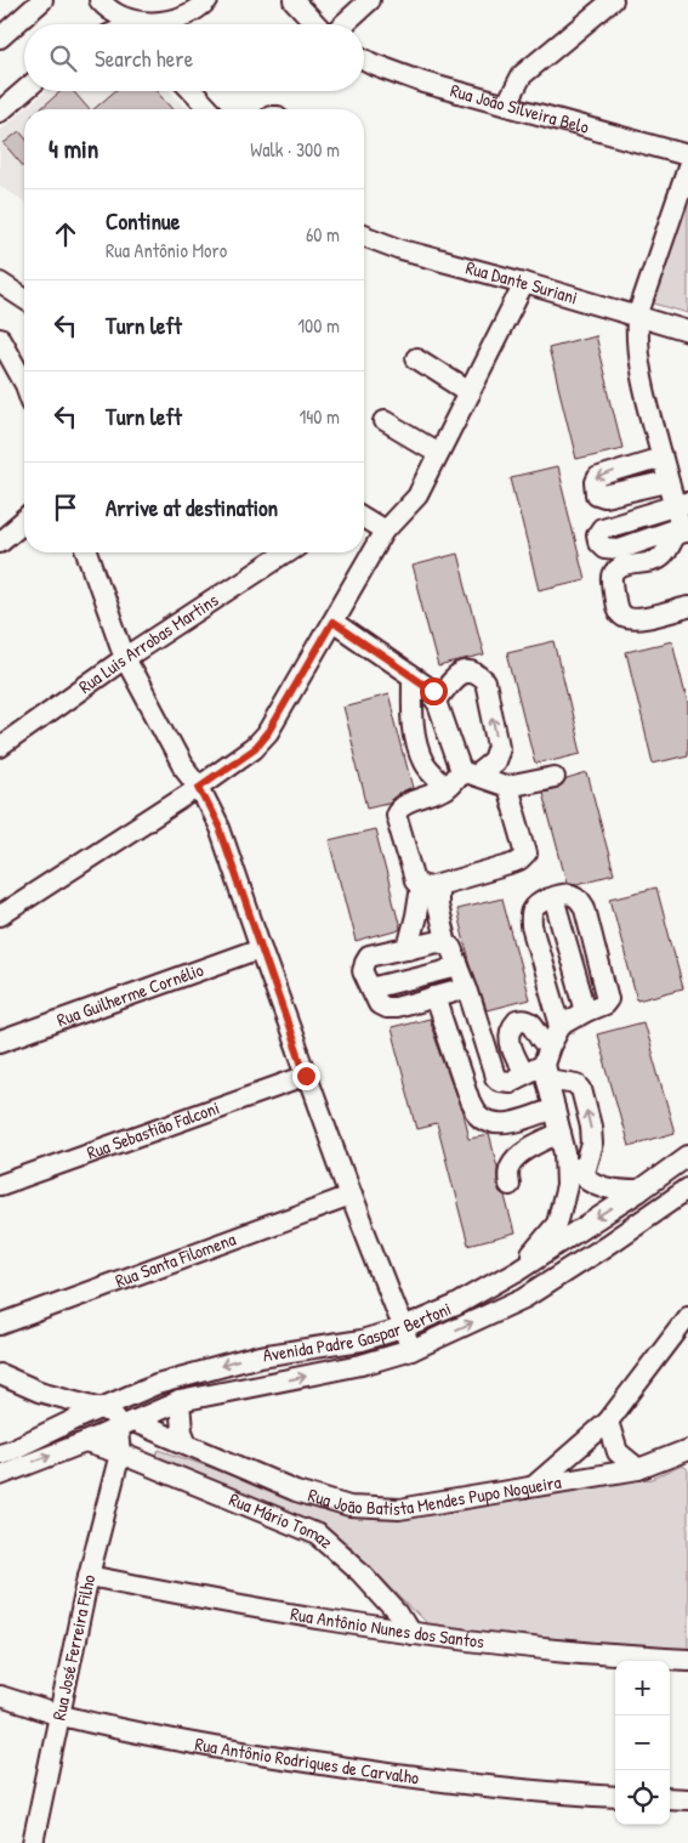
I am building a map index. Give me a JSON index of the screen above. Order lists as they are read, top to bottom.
{
  "streets": {
    "street": [
      "Rua João Silveira Belo",
      "Rua Dante Suriani",
      "Rua Luis Arrobas Martins",
      "Rua Guilherme Cornélio",
      "Rua Sebastião Falconi",
      "Rua Santa Filomena",
      "Avenida Padre Gaspar Bertoni",
      "Rua João Batista Mendes Pupo Nogueira",
      "Rua Mário Tomaz",
      "Rua Antônio Nunes dos Santos",
      "Rua José Ferreira Filho",
      "Rua Antônio Rodrigues de Carvalho"
    ]
  },
  "crossings": [
    ["Avenida Padre Gaspar Bertoni", "Rua João Batista Mendes Pupo Nogueira"],
    ["Avenida Padre Gaspar Bertoni", "Rua Mário Tomaz"],
    ["Rua Mário Tomaz", "Rua Antônio Nunes dos Santos"],
    ["Rua Mário Tomaz", "Rua José Ferreira Filho"],
    ["Rua Antônio Nunes dos Santos", "Rua José Ferreira Filho"],
    ["Rua José Ferreira Filho", "Rua Antônio Rodrigues de Carvalho"]
  ],
  "page": {
    "search": "Search here",
    "heading": ["4 min", "Walk · 300 m"],
    "list": [
      ["Continue", "Rua Antônio Moro", "60 m"],
      ["Turn left", "100 m"],
      ["Turn left", "140 m"],
      "Arrive at destination"
    ],
    "map_buttons": ["+", "−"]
  }
}
